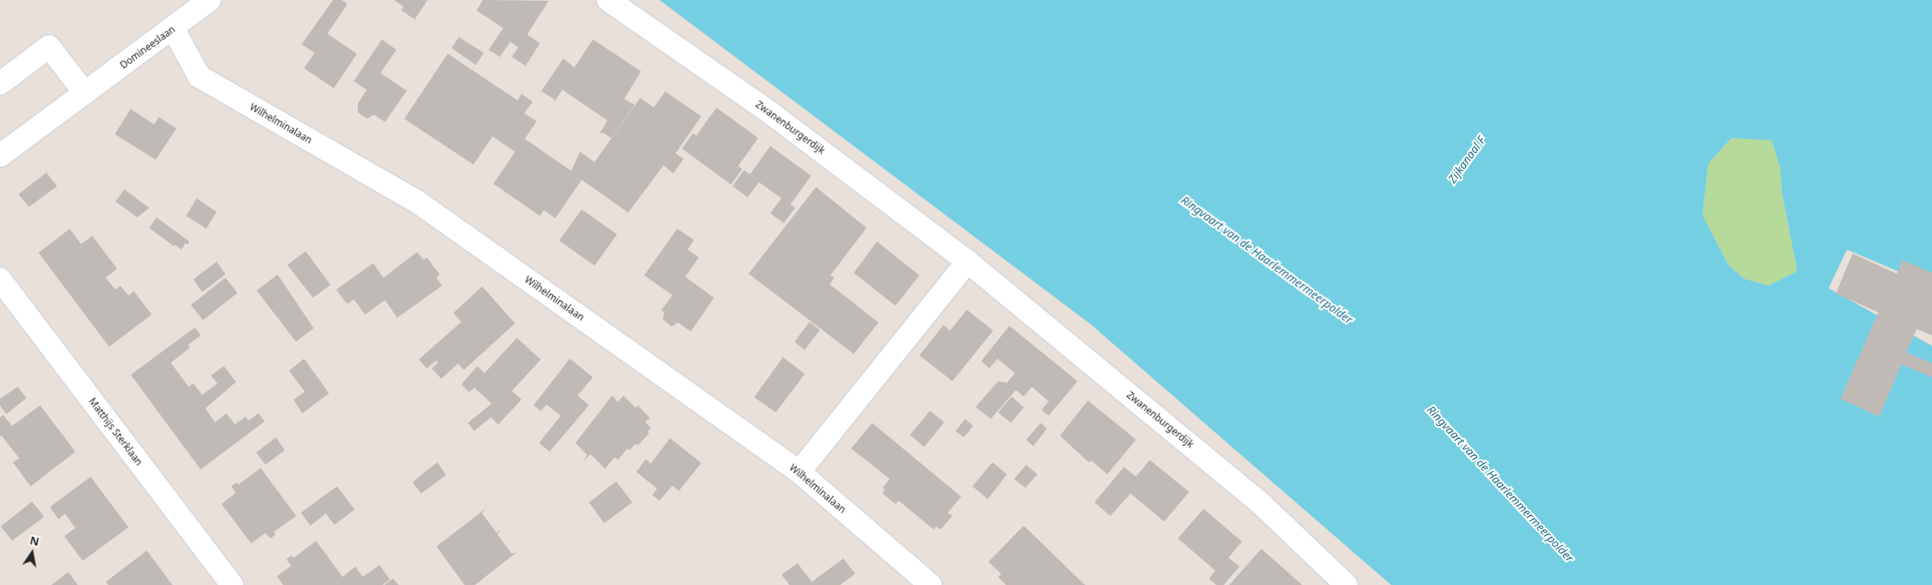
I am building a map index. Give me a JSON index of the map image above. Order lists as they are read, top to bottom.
{
  "streets": {
    "street": [
      "Domineeslaan",
      "Wilhelminalaan",
      "Zwanenburgerdijk",
      "Matthijs Sterklaan"
    ]
  },
  "crossings": [
    ["Domineeslaan", "Wilhelminalaan"]
  ],
  "water": ["Zijkanaal F", "Ringvaart van de Haarlemmermeerpolder"],
  "north": "top"
}
